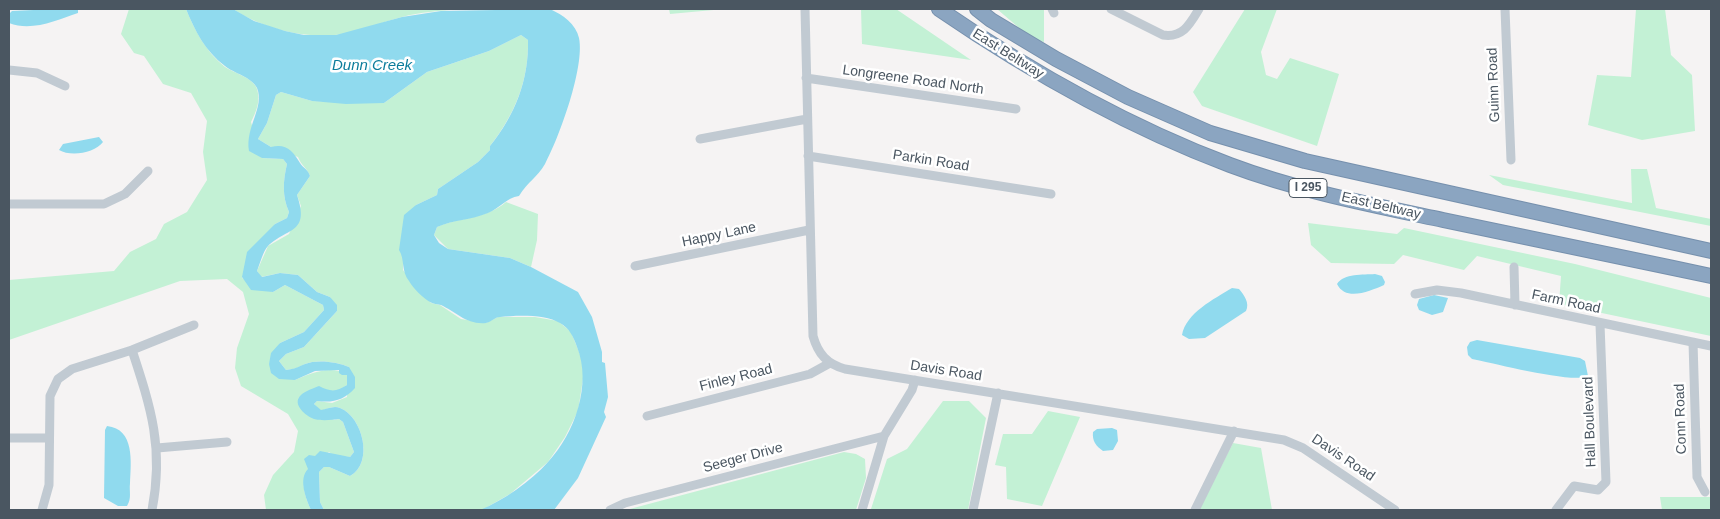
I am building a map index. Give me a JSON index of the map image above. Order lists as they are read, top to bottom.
{
  "streets": {
    "highway": ["East Beltway", "I 295"],
    "street": [
      "Longreene Road North",
      "Guinn Road",
      "Parkin Road",
      "Happy Lane",
      "Farm Road",
      "Davis Road",
      "Finley Road",
      "Conn Road",
      "Hall Boulevard",
      "Seeger Drive"
    ]
  },
  "crossings": [
    ["Farm Road", "Conn Road"],
    ["Farm Road", "Hall Boulevard"],
    ["Davis Road", "Finley Road"]
  ],
  "water": ["Dunn Creek"]
}
